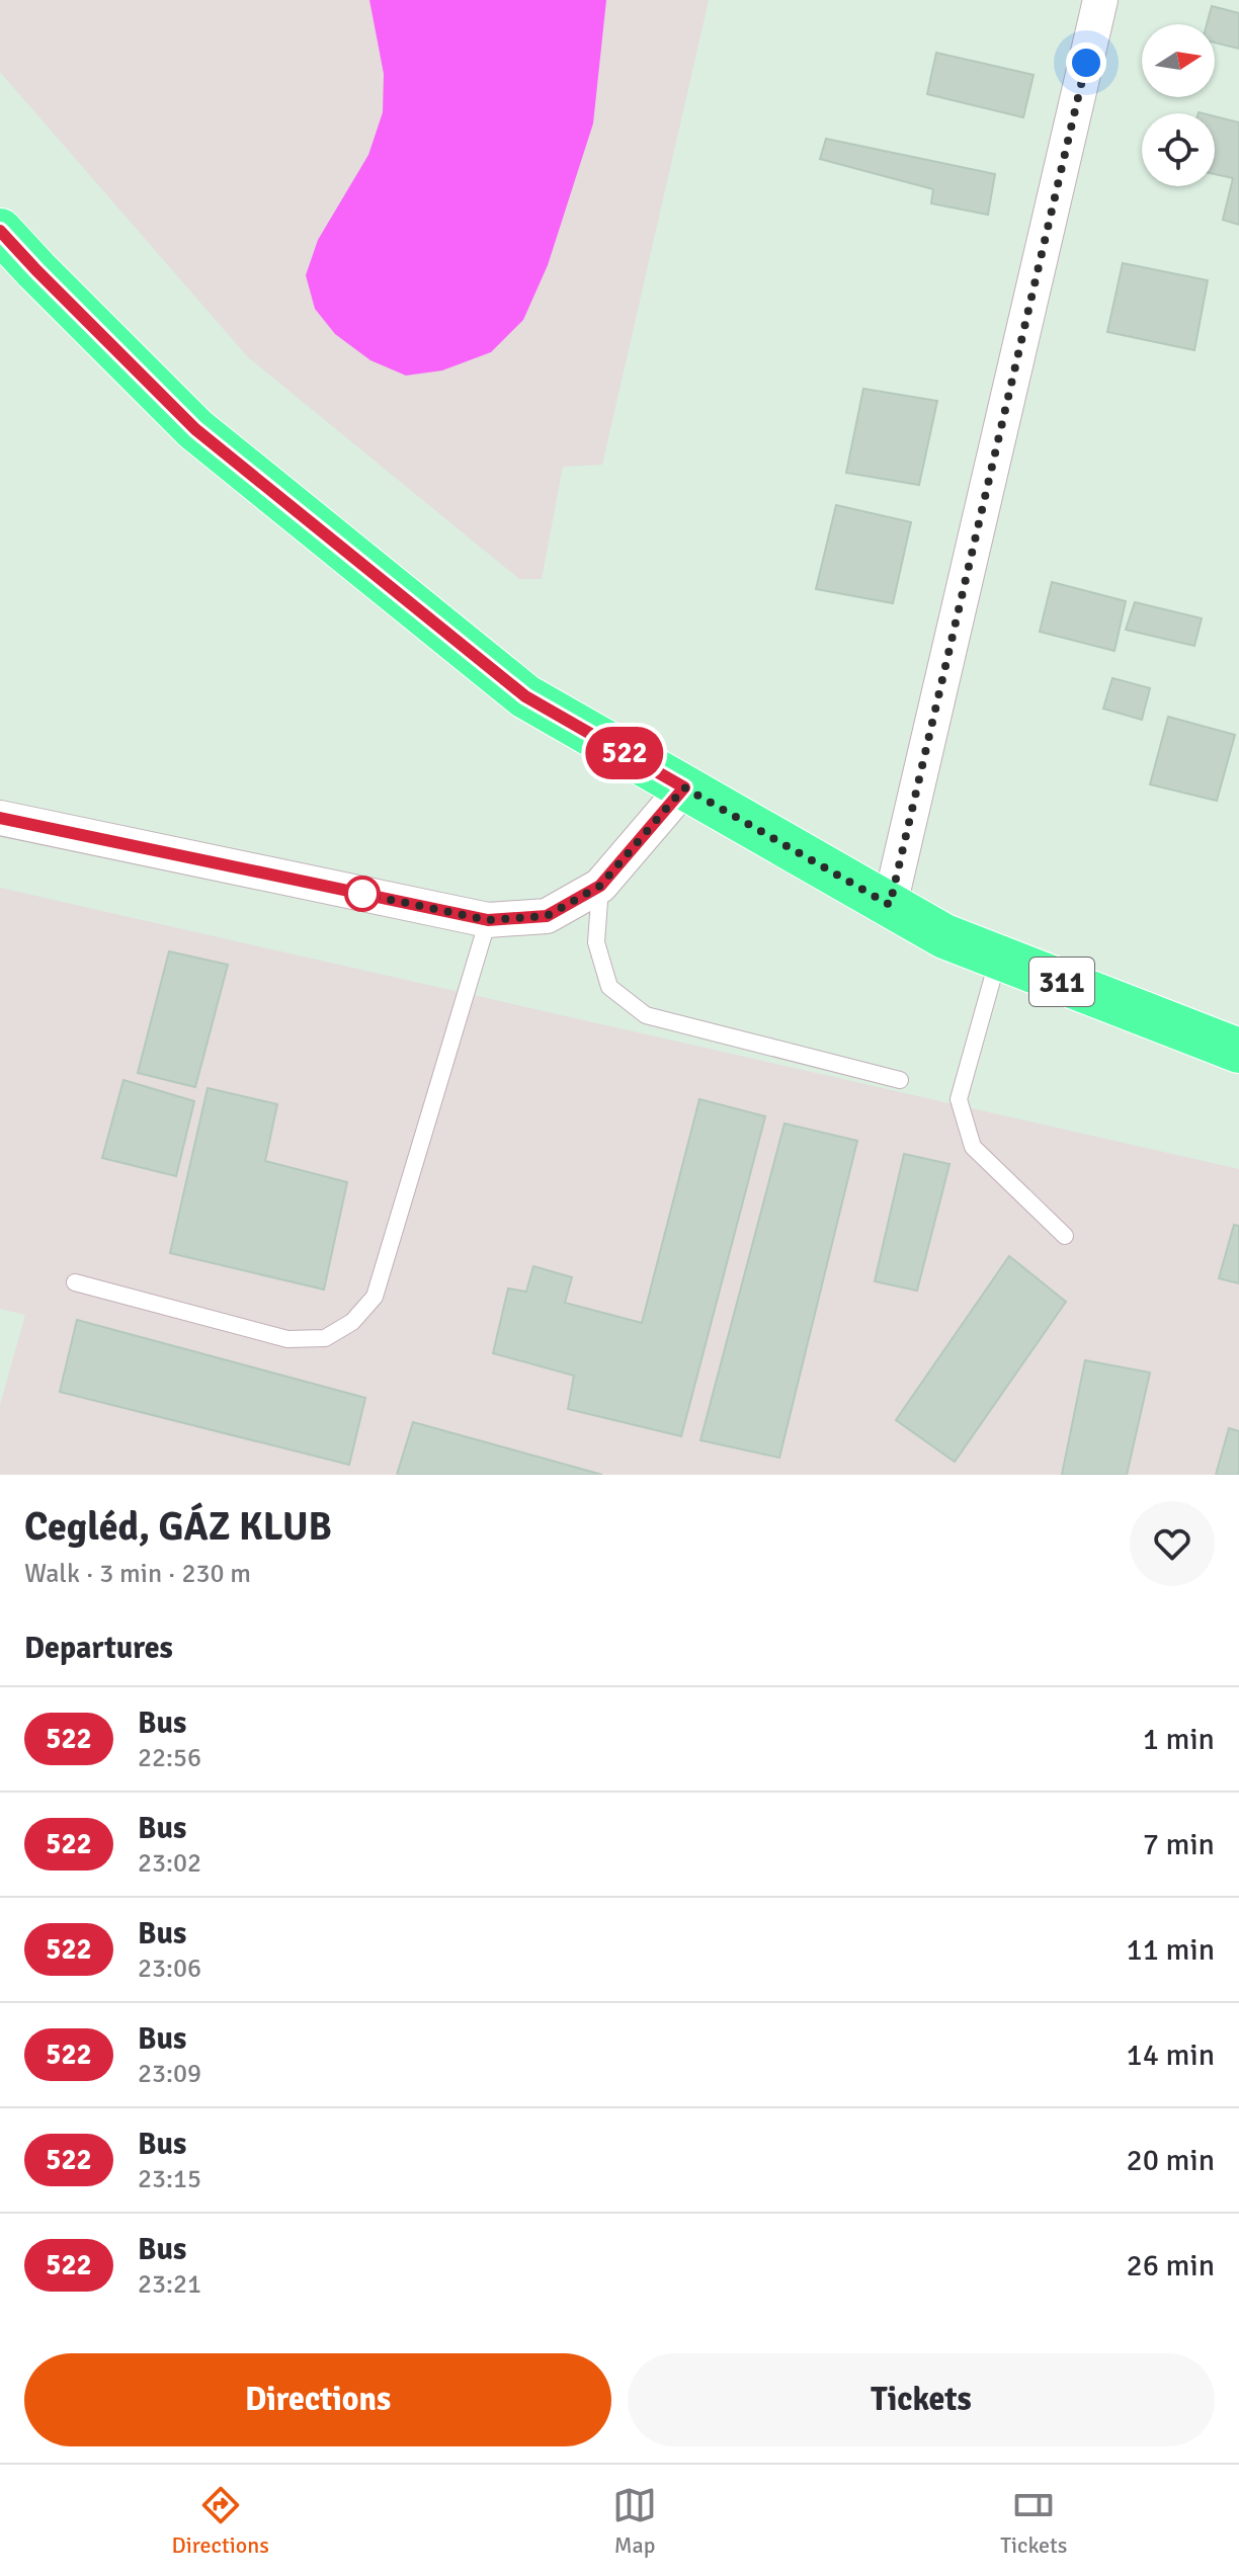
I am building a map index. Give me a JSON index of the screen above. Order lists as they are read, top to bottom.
{
  "streets": {
    "main road": ["311"]
  },
  "lines": ["bus line 522"],
  "north": "right",
  "page": {
    "on_map": "522",
    "heading": [
      ["Cegléd, GÁZ KLUB", "Walk · 3 min · 230 m"],
      "Departures"
    ],
    "list": [
      {
        "mark": "522",
        "name": "Bus",
        "note": "22:56",
        "value": "1 min"
      },
      {
        "mark": "522",
        "name": "Bus",
        "note": "23:02",
        "value": "7 min"
      },
      {
        "mark": "522",
        "name": "Bus",
        "note": "23:06",
        "value": "11 min"
      },
      {
        "mark": "522",
        "name": "Bus",
        "note": "23:09",
        "value": "14 min"
      },
      {
        "mark": "522",
        "name": "Bus",
        "note": "23:15",
        "value": "20 min"
      },
      {
        "mark": "522",
        "name": "Bus",
        "note": "23:21",
        "value": "26 min"
      }
    ],
    "buttons": ["Directions", "Tickets"],
    "tabs": ["Directions", "Map", "Tickets"]
  }
}
